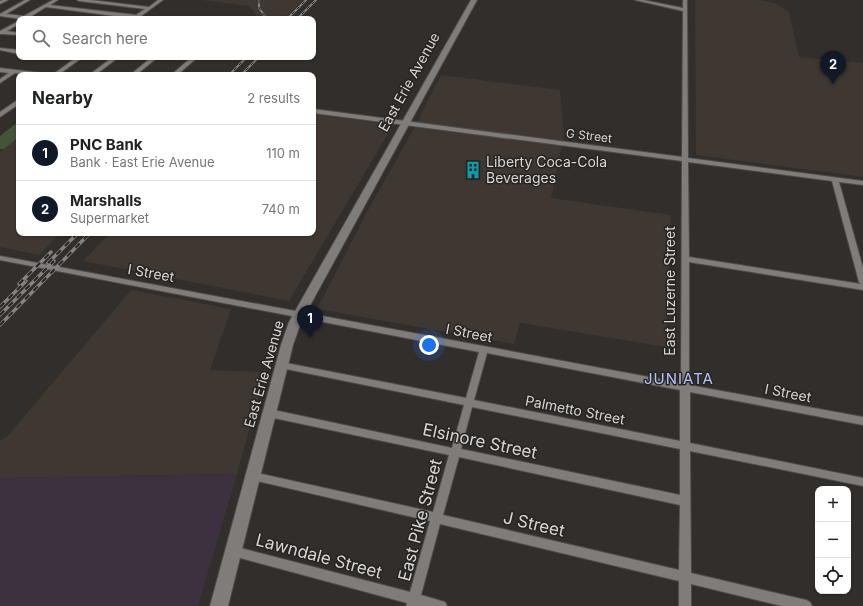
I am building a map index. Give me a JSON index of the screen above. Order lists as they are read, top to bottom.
{
  "streets": {
    "main road": ["East Erie Avenue"],
    "street": [
      "G Street",
      "I Street",
      "East Luzerne Street",
      "Palmetto Street",
      "Elsinore Street",
      "East Pike Street",
      "J Street",
      "Lawndale Street"
    ]
  },
  "crossings": [
    ["East Erie Avenue", "G Street"],
    ["East Erie Avenue", "I Street"],
    ["East Erie Avenue", "Palmetto Street"],
    ["East Erie Avenue", "Elsinore Street"],
    ["East Erie Avenue", "J Street"],
    ["East Erie Avenue", "Lawndale Street"],
    ["G Street", "East Luzerne Street"],
    ["I Street", "East Luzerne Street"],
    ["I Street", "East Pike Street"],
    ["East Luzerne Street", "Palmetto Street"],
    ["East Luzerne Street", "Elsinore Street"],
    ["East Luzerne Street", "J Street"],
    ["Palmetto Street", "East Pike Street"],
    ["Elsinore Street", "East Pike Street"],
    ["East Pike Street", "J Street"],
    ["East Pike Street", "Lawndale Street"]
  ],
  "districts": ["JUNIATA"],
  "places": {
    "building": ["Liberty Coca-Cola Beverages"]
  },
  "page": {
    "search": "Search here",
    "pins": ["2", "1"],
    "heading": ["Nearby", "2 results"],
    "list": [
      {
        "mark": "1",
        "name": "PNC Bank",
        "note": "Bank · East Erie Avenue",
        "value": "110 m"
      },
      {
        "mark": "2",
        "name": "Marshalls",
        "note": "Supermarket",
        "value": "740 m"
      }
    ],
    "map_buttons": ["+", "−"]
  }
}
